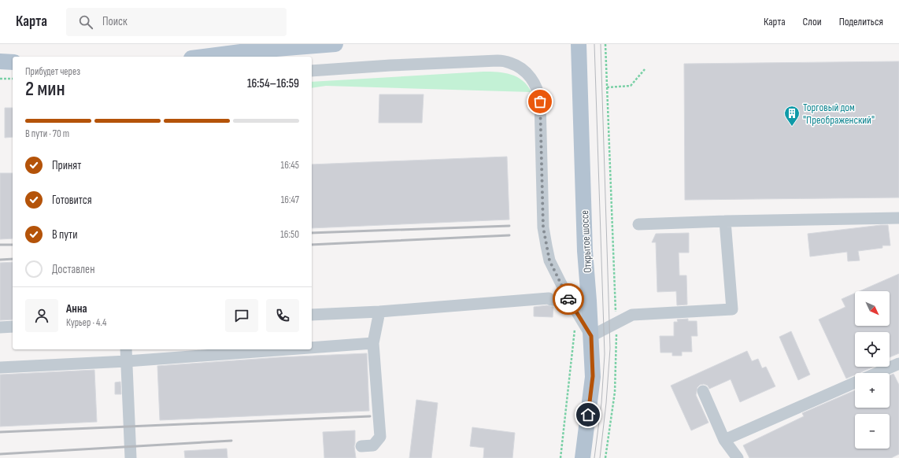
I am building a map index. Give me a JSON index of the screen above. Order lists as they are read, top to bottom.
{
  "streets": {
    "main road": ["Открытое шоссе"]
  },
  "places": {
    "building": ["Торговый дом \"Преображенский\""]
  },
  "north": "bottom right",
  "page": {
    "header": "Карта",
    "search": "Поиск",
    "nav": ["Карта", "Слои", "Поделиться"],
    "heading": ["2 мин", "Прибудет через", "16:54–16:59"],
    "panel": ["Анна", "Курьер · 4.4"],
    "bar": "В пути · 70 m",
    "list": [
      ["Принят", "16:45"],
      ["Готовится", "16:47"],
      ["В пути", "16:50"],
      "Доставлен"
    ],
    "map_buttons": ["+", "−"]
  }
}
